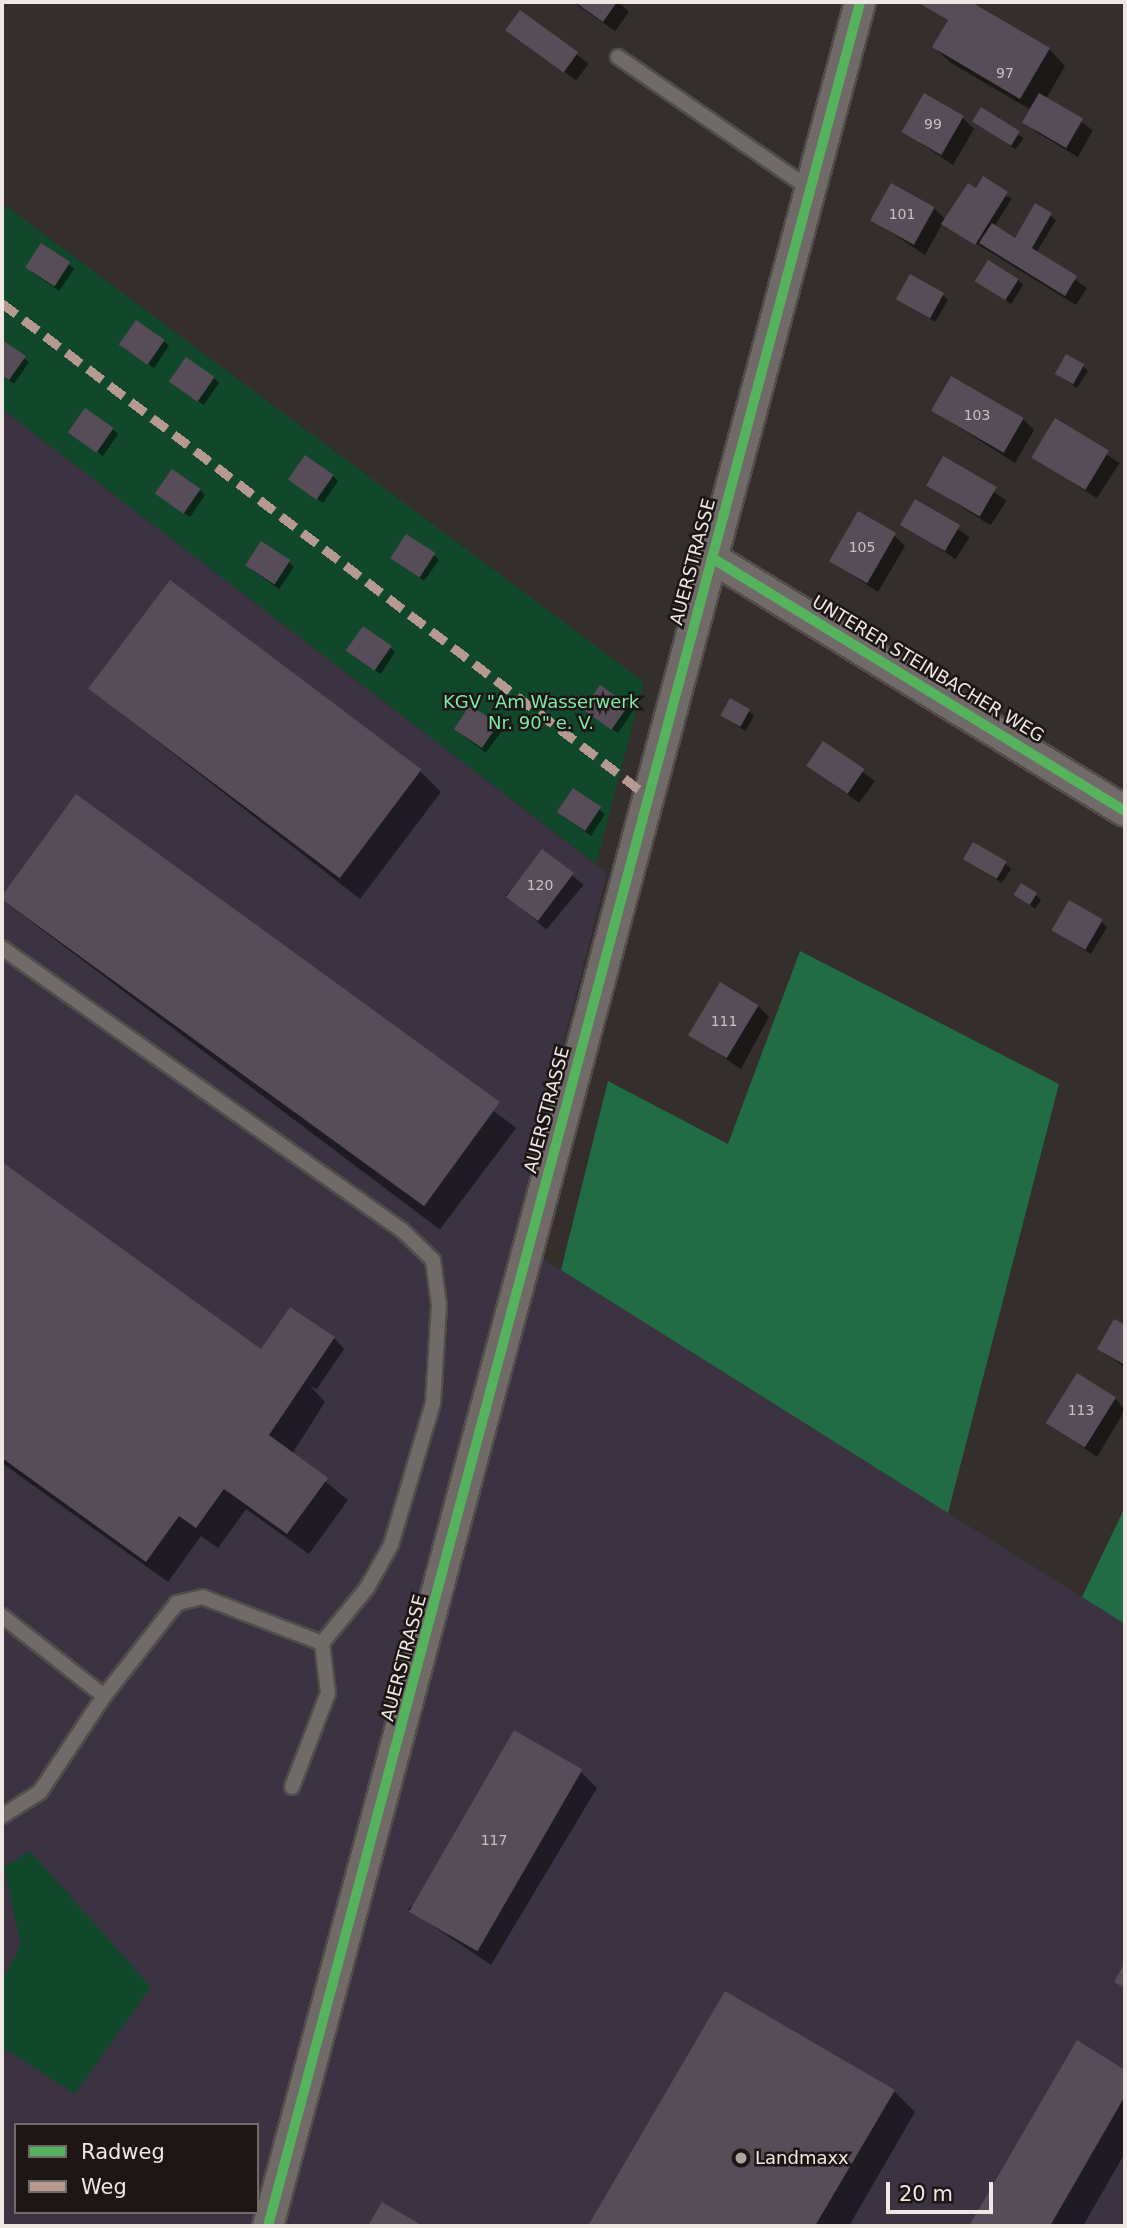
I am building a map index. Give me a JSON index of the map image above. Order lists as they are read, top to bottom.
{
  "streets": {
    "street": ["AUERSTRASSE", "UNTERER STEINBACHER WEG"]
  },
  "crossings": [
    ["AUERSTRASSE", "UNTERER STEINBACHER WEG"]
  ],
  "parks": ["KGV \"Am Wasserwerk Nr. 90\" e. V."],
  "places": ["Landmaxx"],
  "house_numbers": [
    "97",
    "99",
    "101",
    "103",
    "105",
    "120",
    "111",
    "113",
    "117"
  ],
  "legend": ["Radweg", "Weg"],
  "scale_bar": "20 m"
}
